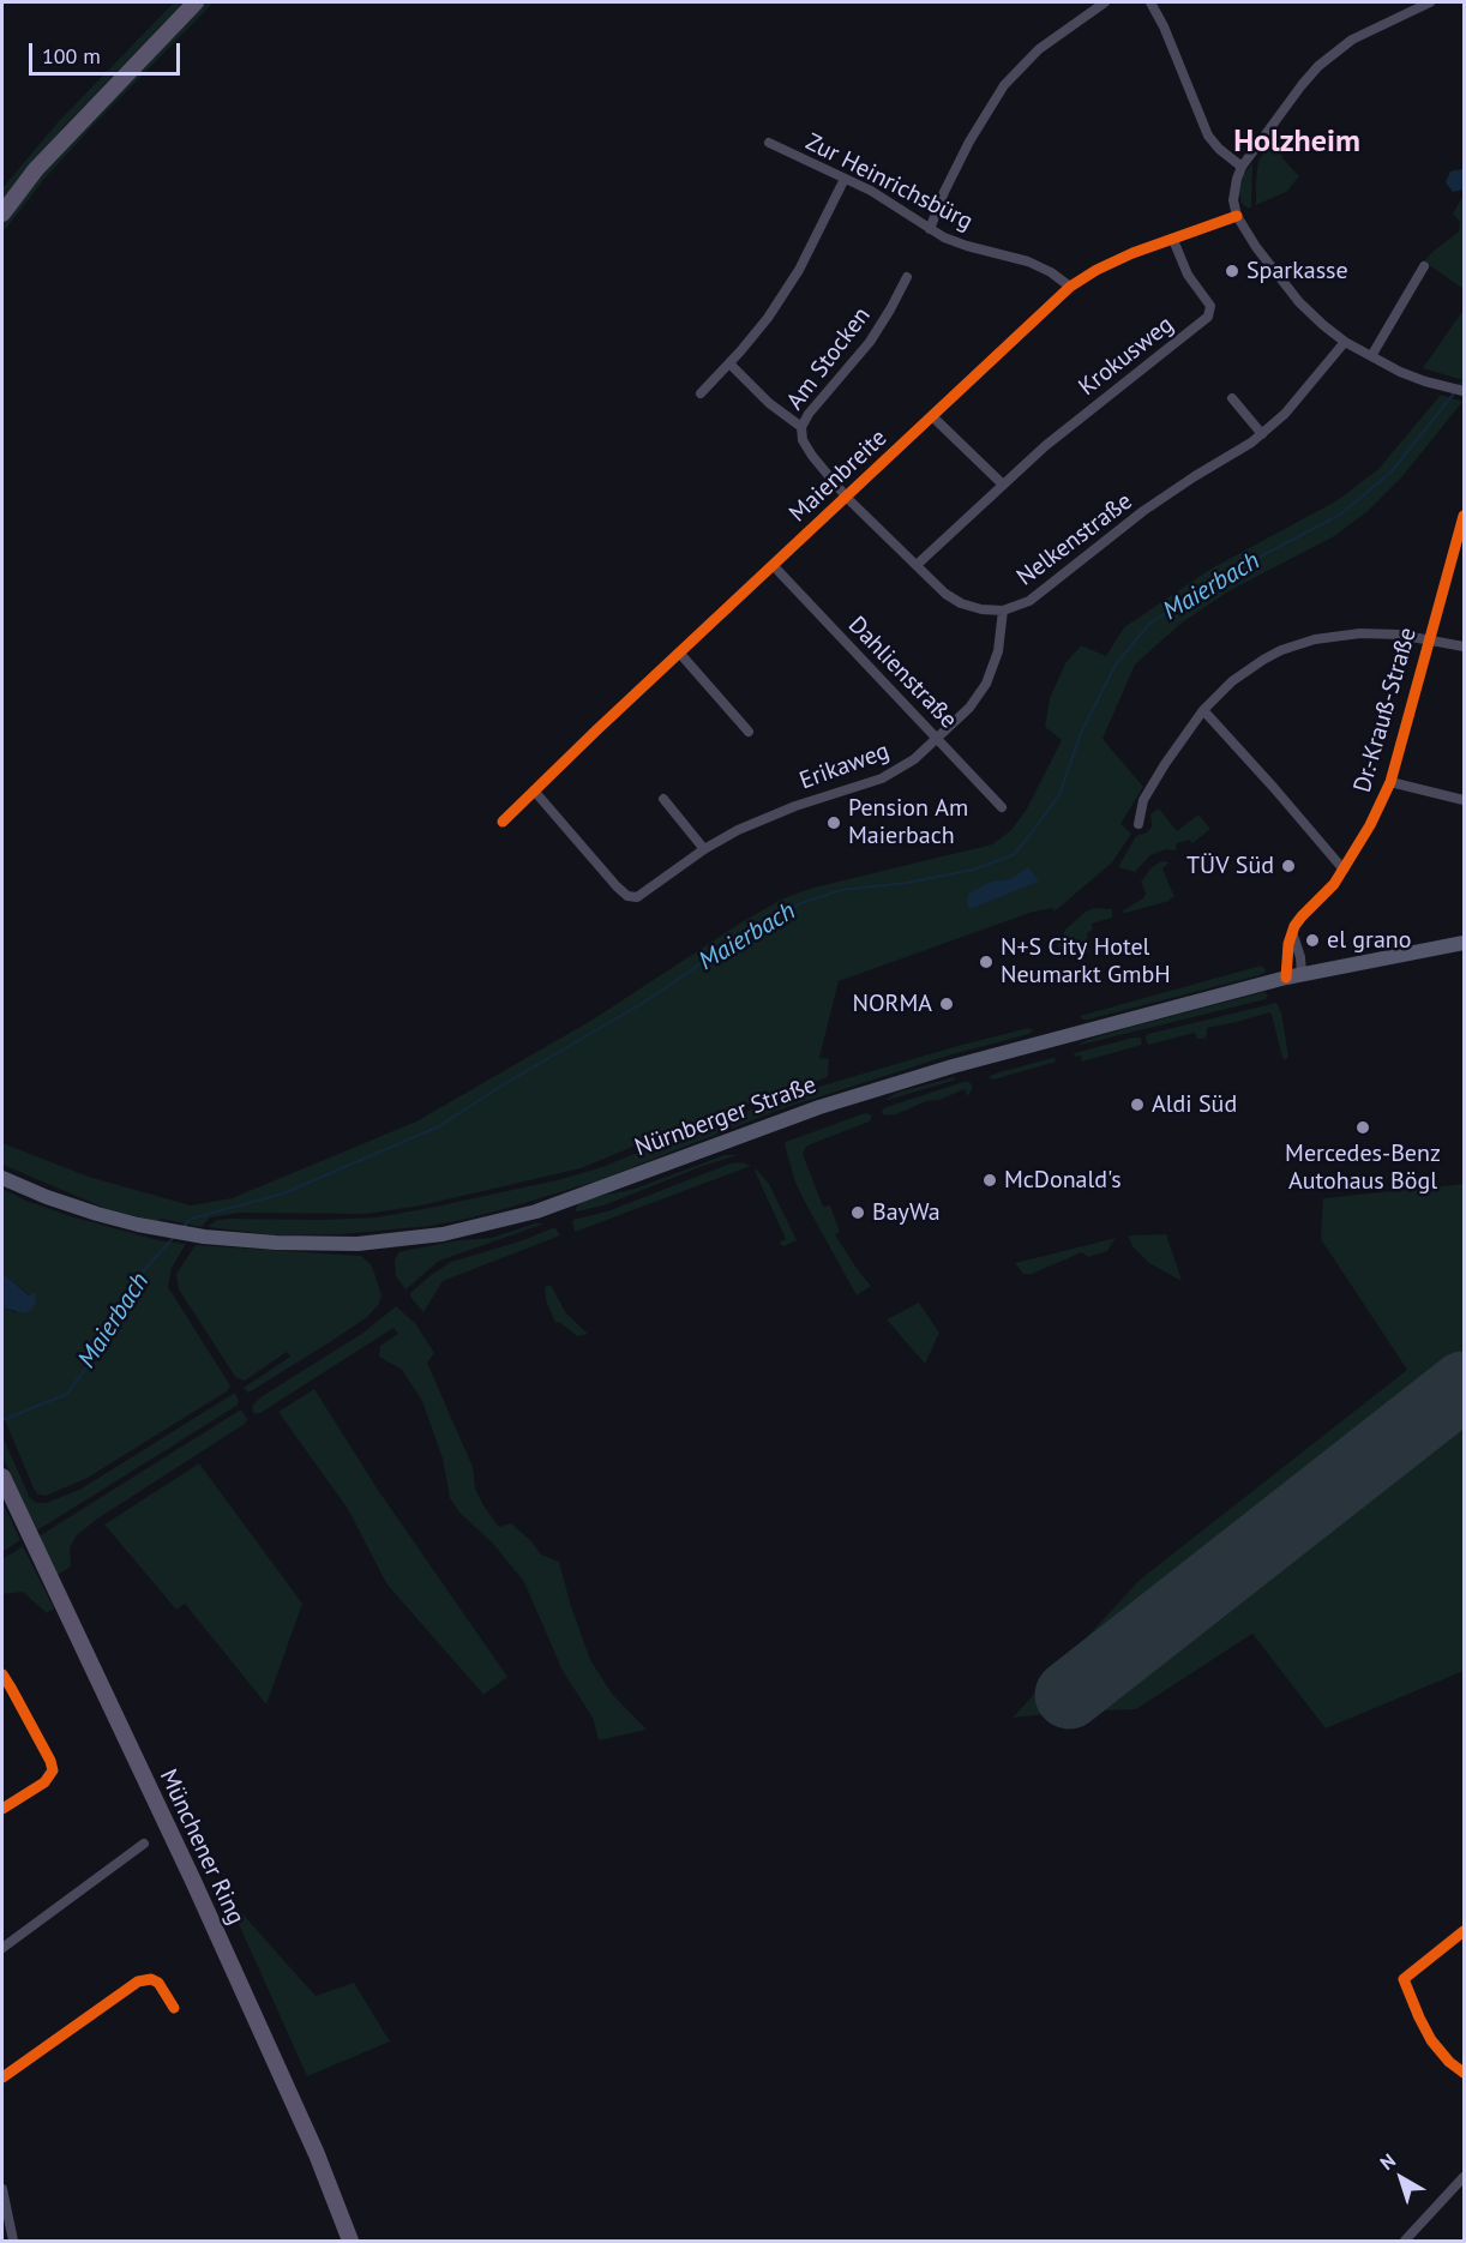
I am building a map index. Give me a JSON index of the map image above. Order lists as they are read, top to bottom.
{
  "streets": {
    "main road": ["Nürnberger Straße", "Münchener Ring"],
    "street": [
      "Zur Heinrichsbürg",
      "Krokusweg",
      "Am Stocken",
      "Maienbreite",
      "Nelkenstraße",
      "Dahlienstraße",
      "Dr.-Krauß-Straße",
      "Erikaweg"
    ]
  },
  "crossings": [
    ["Zur Heinrichsbürg", "Maienbreite"],
    ["Krokusweg", "Maienbreite"],
    ["Krokusweg", "Nelkenstraße"],
    ["Am Stocken", "Maienbreite"],
    ["Am Stocken", "Nelkenstraße"],
    ["Maienbreite", "Nelkenstraße"],
    ["Maienbreite", "Dahlienstraße"],
    ["Maienbreite", "Erikaweg"],
    ["Nelkenstraße", "Erikaweg"],
    ["Dahlienstraße", "Erikaweg"]
  ],
  "districts": ["Holzheim"],
  "water": ["Maierbach"],
  "places": [
    "Sparkasse",
    "Pension Am Maierbach",
    "TÜV Süd",
    "el grano",
    "N+S City Hotel Neumarkt GmbH",
    "NORMA",
    "Aldi Süd",
    "Mercedes-Benz Autohaus Bögl",
    "McDonald's",
    "BayWa"
  ],
  "scale_bar": "100 m",
  "north": "top left"
}
